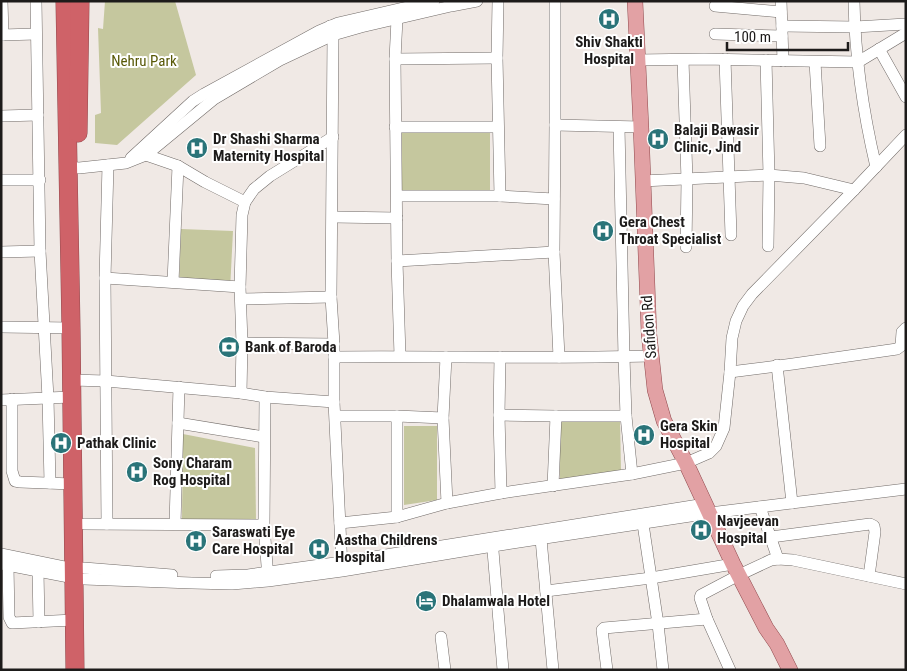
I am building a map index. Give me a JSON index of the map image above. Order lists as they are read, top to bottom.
{
  "streets": {
    "main road": ["Safidon Rd"]
  },
  "parks": ["Nehru Park"],
  "places": {
    "hospital": [
      "Shiv Shakti Hospital",
      "Balaji Bawasir Clinic, Jind",
      "Dr Shashi Sharma Maternity Hospital",
      "Gera Chest Throat Specialist",
      "Gera Skin Hospital",
      "Pathak Clinic",
      "Sony Charam Rog Hospital",
      "Navjeevan Hospital",
      "Saraswati Eye Care Hospital",
      "Aastha Childrens Hospital"
    ],
    "bank": ["Bank of Baroda"],
    "hotel": ["Dhalamwala Hotel"]
  },
  "scale_bar": "100 m"
}
